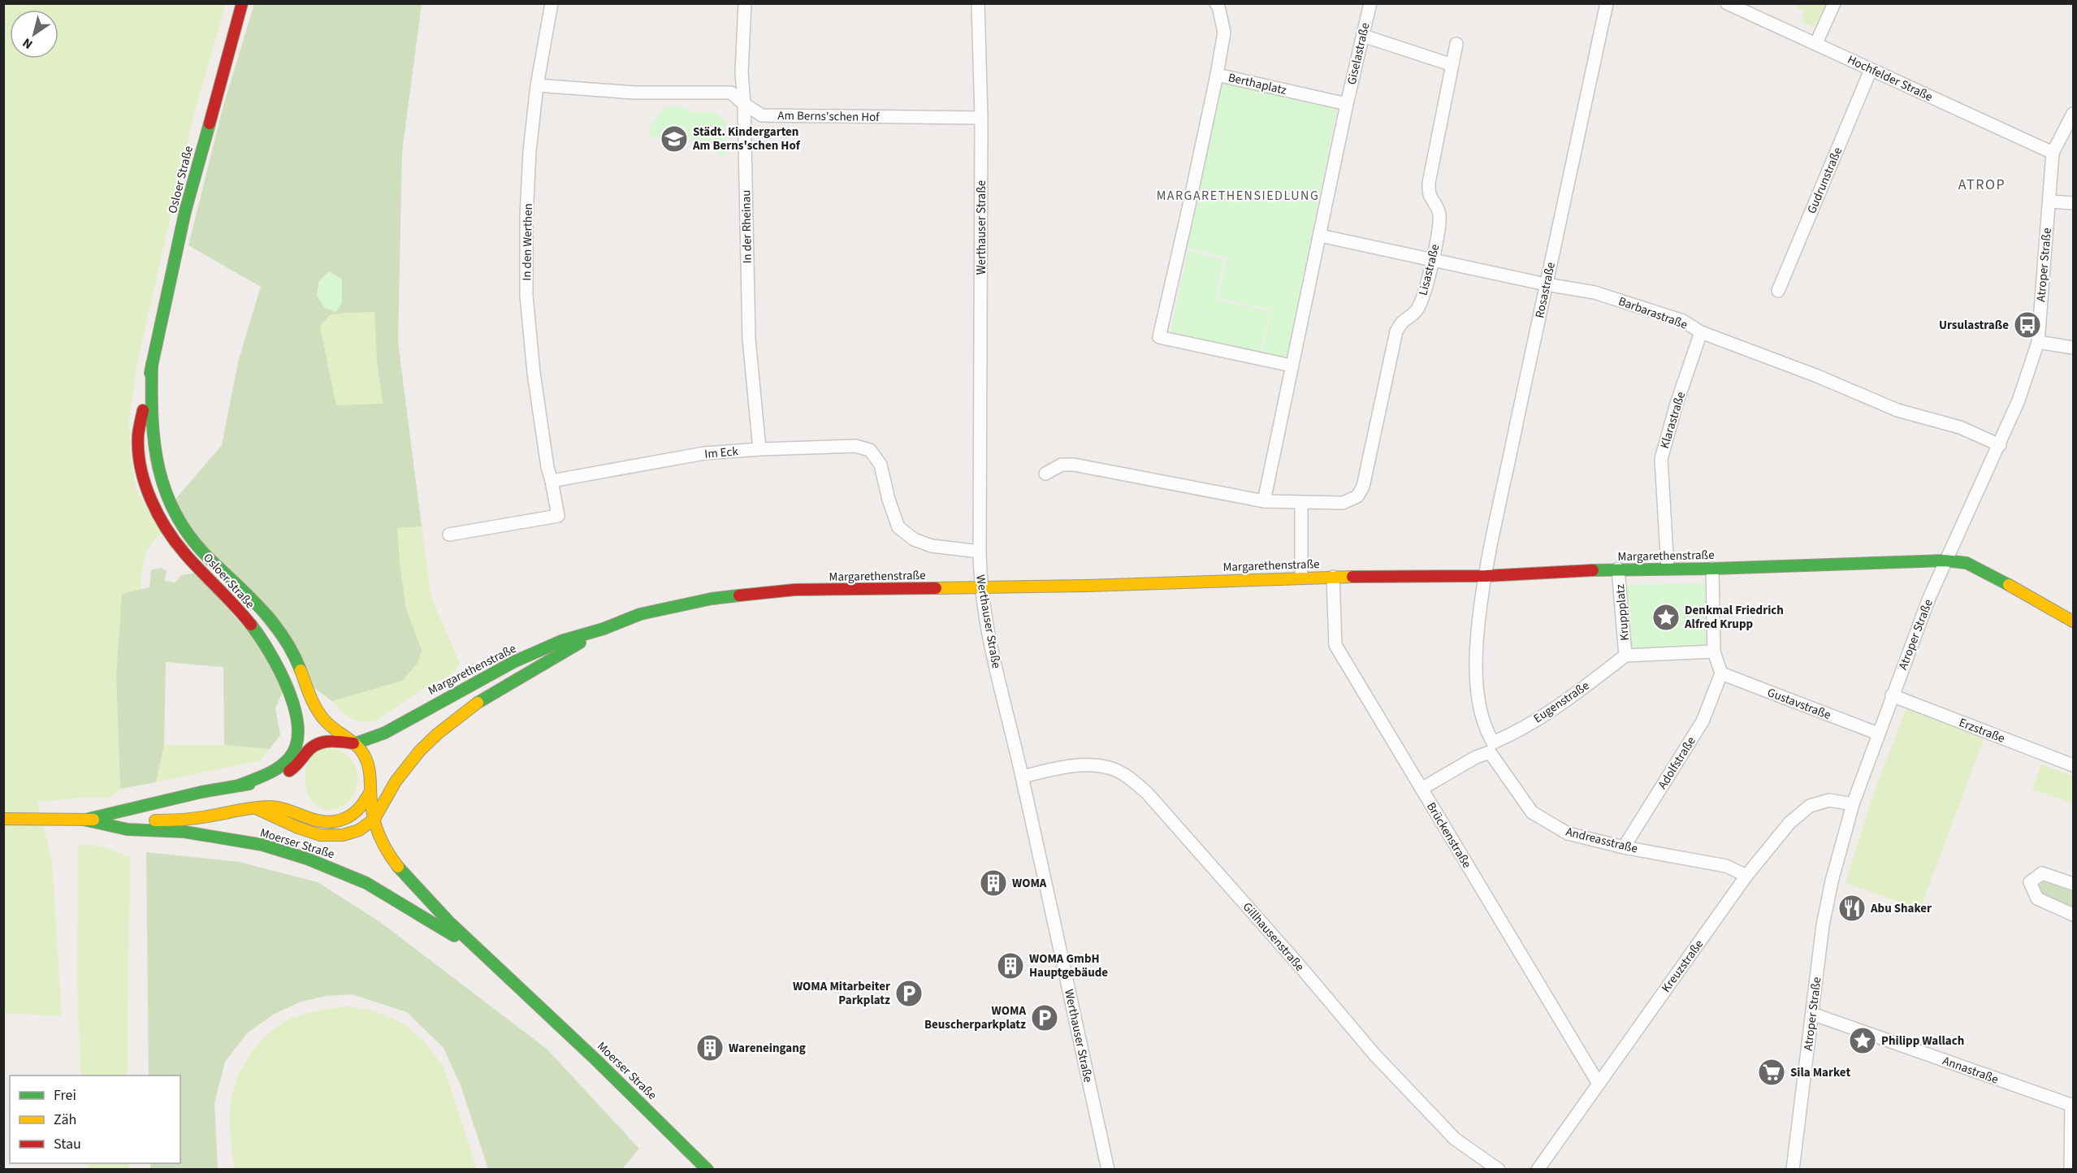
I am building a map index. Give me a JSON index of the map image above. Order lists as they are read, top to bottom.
{
  "streets": {
    "main road": ["Osloer Straße", "Margarethenstraße", "Moerser Straße"],
    "street": [
      "Giselastraße",
      "Hochfelder Straße",
      "Berthaplatz",
      "Am Berns'schen Hof",
      "Gudrunstraße",
      "In der Rheinau",
      "Werthauser Straße",
      "In den Werthen",
      "Atroper Straße",
      "Lisastraße",
      "Rosastraße",
      "Barbarastraße",
      "Klarastraße",
      "Im Eck",
      "Kruppplatz",
      "Eugenstraße",
      "Gustavstraße",
      "Erzstraße",
      "Adolfstraße",
      "Brückenstraße",
      "Andreasstraße",
      "Gillhausenstraße",
      "Kreuzstraße",
      "Annastraße"
    ]
  },
  "crossings": [
    ["Giselastraße", "Berthaplatz"],
    ["Hochfelder Straße", "Gudrunstraße"],
    ["Hochfelder Straße", "Atroper Straße"],
    ["Am Berns'schen Hof", "In der Rheinau"],
    ["Am Berns'schen Hof", "Werthauser Straße"],
    ["Am Berns'schen Hof", "In den Werthen"],
    ["Osloer Straße", "Margarethenstraße"],
    ["Osloer Straße", "Moerser Straße"],
    ["In der Rheinau", "Im Eck"],
    ["Werthauser Straße", "Im Eck"],
    ["Werthauser Straße", "Margarethenstraße"],
    ["Werthauser Straße", "Gillhausenstraße"],
    ["In den Werthen", "Im Eck"],
    ["Atroper Straße", "Barbarastraße"],
    ["Atroper Straße", "Margarethenstraße"],
    ["Atroper Straße", "Gustavstraße"],
    ["Atroper Straße", "Erzstraße"],
    ["Atroper Straße", "Kreuzstraße"],
    ["Atroper Straße", "Annastraße"],
    ["Lisastraße", "Barbarastraße"],
    ["Rosastraße", "Barbarastraße"],
    ["Rosastraße", "Margarethenstraße"],
    ["Rosastraße", "Andreasstraße"],
    ["Barbarastraße", "Klarastraße"],
    ["Klarastraße", "Margarethenstraße"],
    ["Margarethenstraße", "Kruppplatz"],
    ["Margarethenstraße", "Brückenstraße"],
    ["Margarethenstraße", "Andreasstraße"],
    ["Margarethenstraße", "Moerser Straße"],
    ["Kruppplatz", "Eugenstraße"],
    ["Eugenstraße", "Brückenstraße"],
    ["Eugenstraße", "Andreasstraße"],
    ["Gustavstraße", "Adolfstraße"],
    ["Adolfstraße", "Andreasstraße"],
    ["Brückenstraße", "Kreuzstraße"],
    ["Andreasstraße", "Kreuzstraße"]
  ],
  "districts": ["ATROP", "MARGARETHENSIEDLUNG"],
  "places": {
    "school or university": ["Städt. Kindergarten Am Berns'schen Hof"],
    "bus stop": ["Ursulastraße"],
    "place": ["Denkmal Friedrich Alfred Krupp", "Philipp Wallach"],
    "building": ["WOMA", "WOMA GmbH Hauptgebäude", "Wareneingang"],
    "restaurant": ["Abu Shaker"],
    "parking": ["WOMA Mitarbeiter Parkplatz", "WOMA Beuscherparkplatz"],
    "supermarket": ["Sila Market"]
  },
  "legend": ["Frei", "Zäh", "Stau"],
  "north": "bottom left"
}
